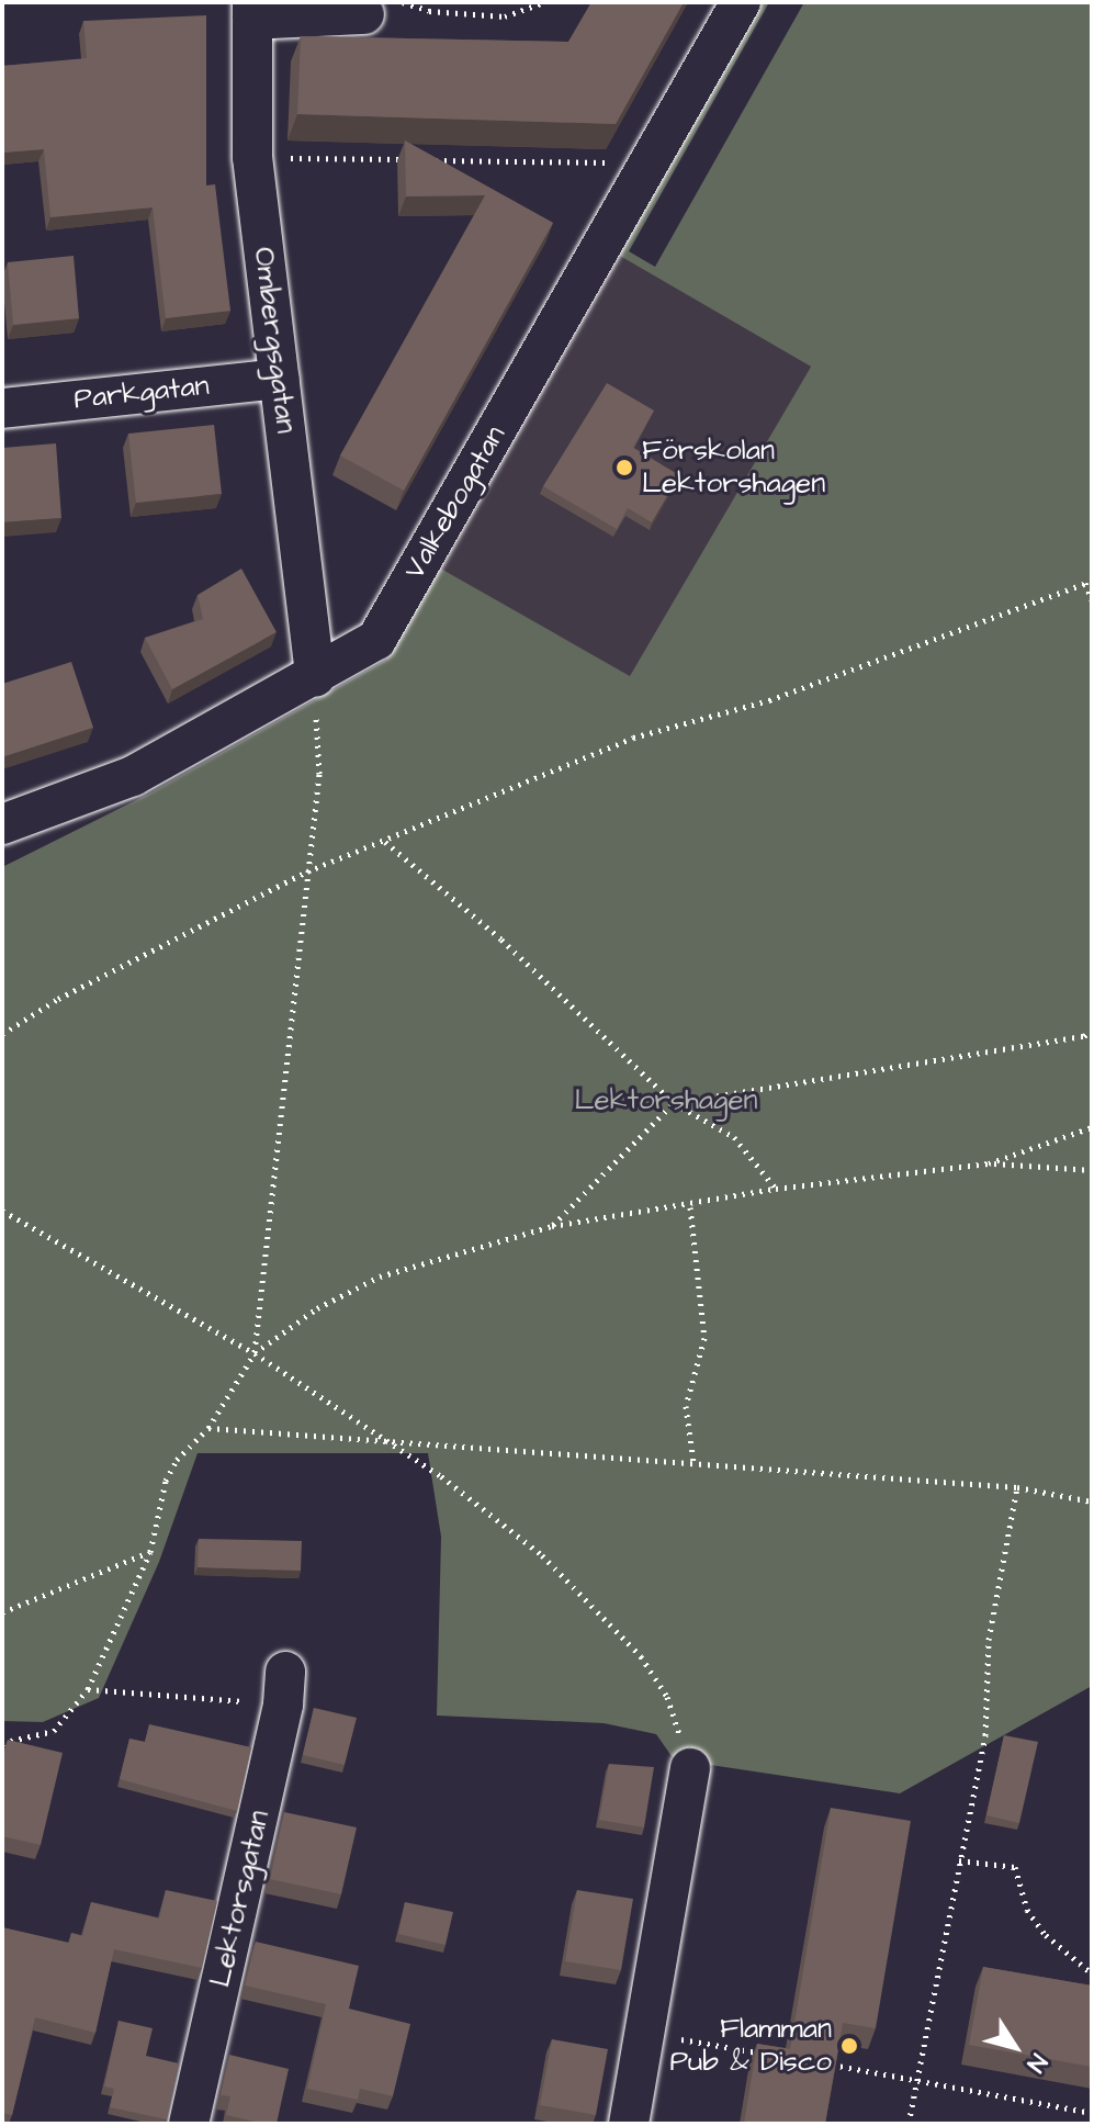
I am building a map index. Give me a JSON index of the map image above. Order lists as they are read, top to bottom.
{
  "streets": {
    "street": [
      "Ombergsgatan",
      "Parkgatan",
      "Valkebogatan",
      "Lektorsgatan"
    ]
  },
  "crossings": [
    ["Ombergsgatan", "Parkgatan"],
    ["Ombergsgatan", "Valkebogatan"]
  ],
  "parks": ["Lektorshagen"],
  "places": ["Förskolan Lektorshagen", "Flamman Pub & Disco"],
  "north": "bottom right"
}
